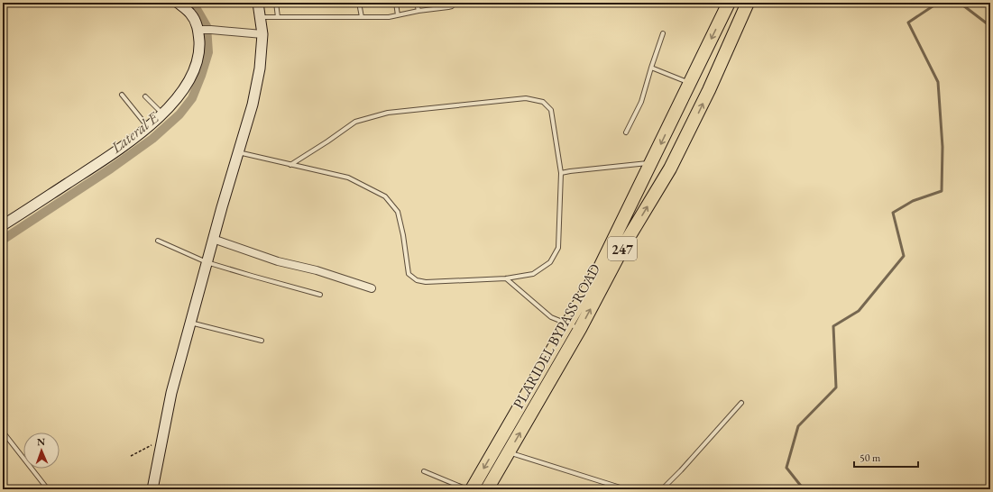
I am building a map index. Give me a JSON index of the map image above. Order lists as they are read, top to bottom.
{
  "streets": {
    "highway": ["247", "PLARIDEL BYPASS ROAD"]
  },
  "water": ["Lateral E"],
  "scale_bar": "50 m",
  "north": "top"
}
